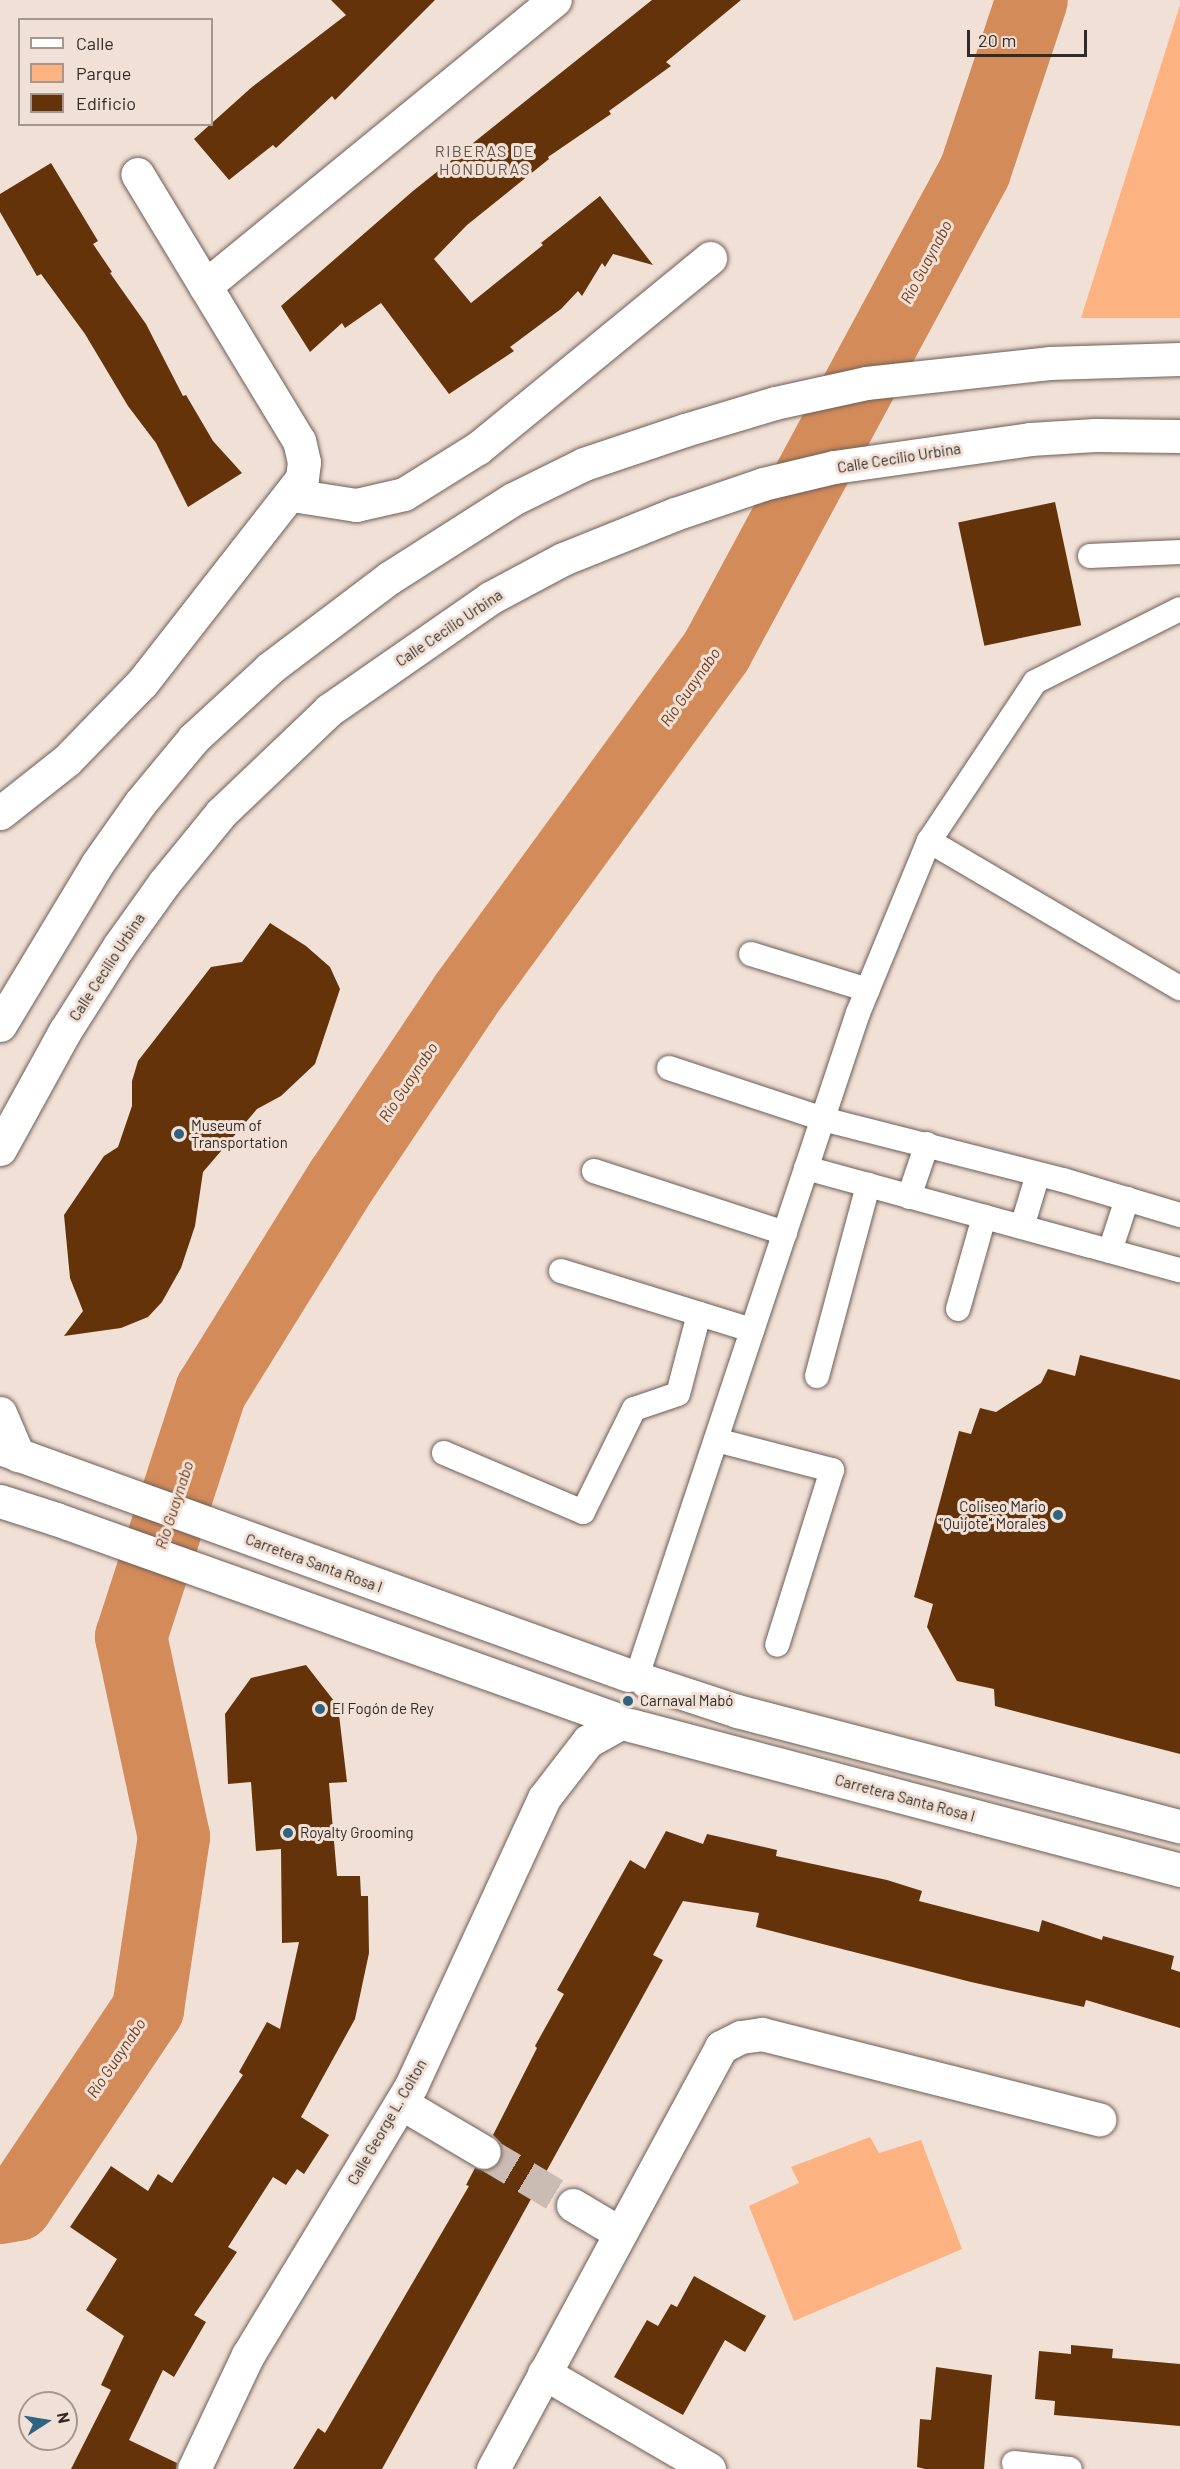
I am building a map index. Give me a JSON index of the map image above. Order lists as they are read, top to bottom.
{
  "streets": {
    "street": ["Calle Cecilio Urbina", "Carretera Santa Rosa I", "Calle George L. Colton"]
  },
  "crossings": [
    ["Carretera Santa Rosa I", "Calle George L. Colton"]
  ],
  "districts": ["RIBERAS DE HONDURAS"],
  "water": ["Río Guaynabo"],
  "places": [
    "Museum of Transportation",
    "Coliseo Mario \"Quijote\" Morales",
    "Carnaval Mabó",
    "El Fogón de Rey",
    "Royalty Grooming"
  ],
  "legend": ["Calle", "Parque", "Edificio"],
  "scale_bar": "20 m",
  "north": "right"
}
